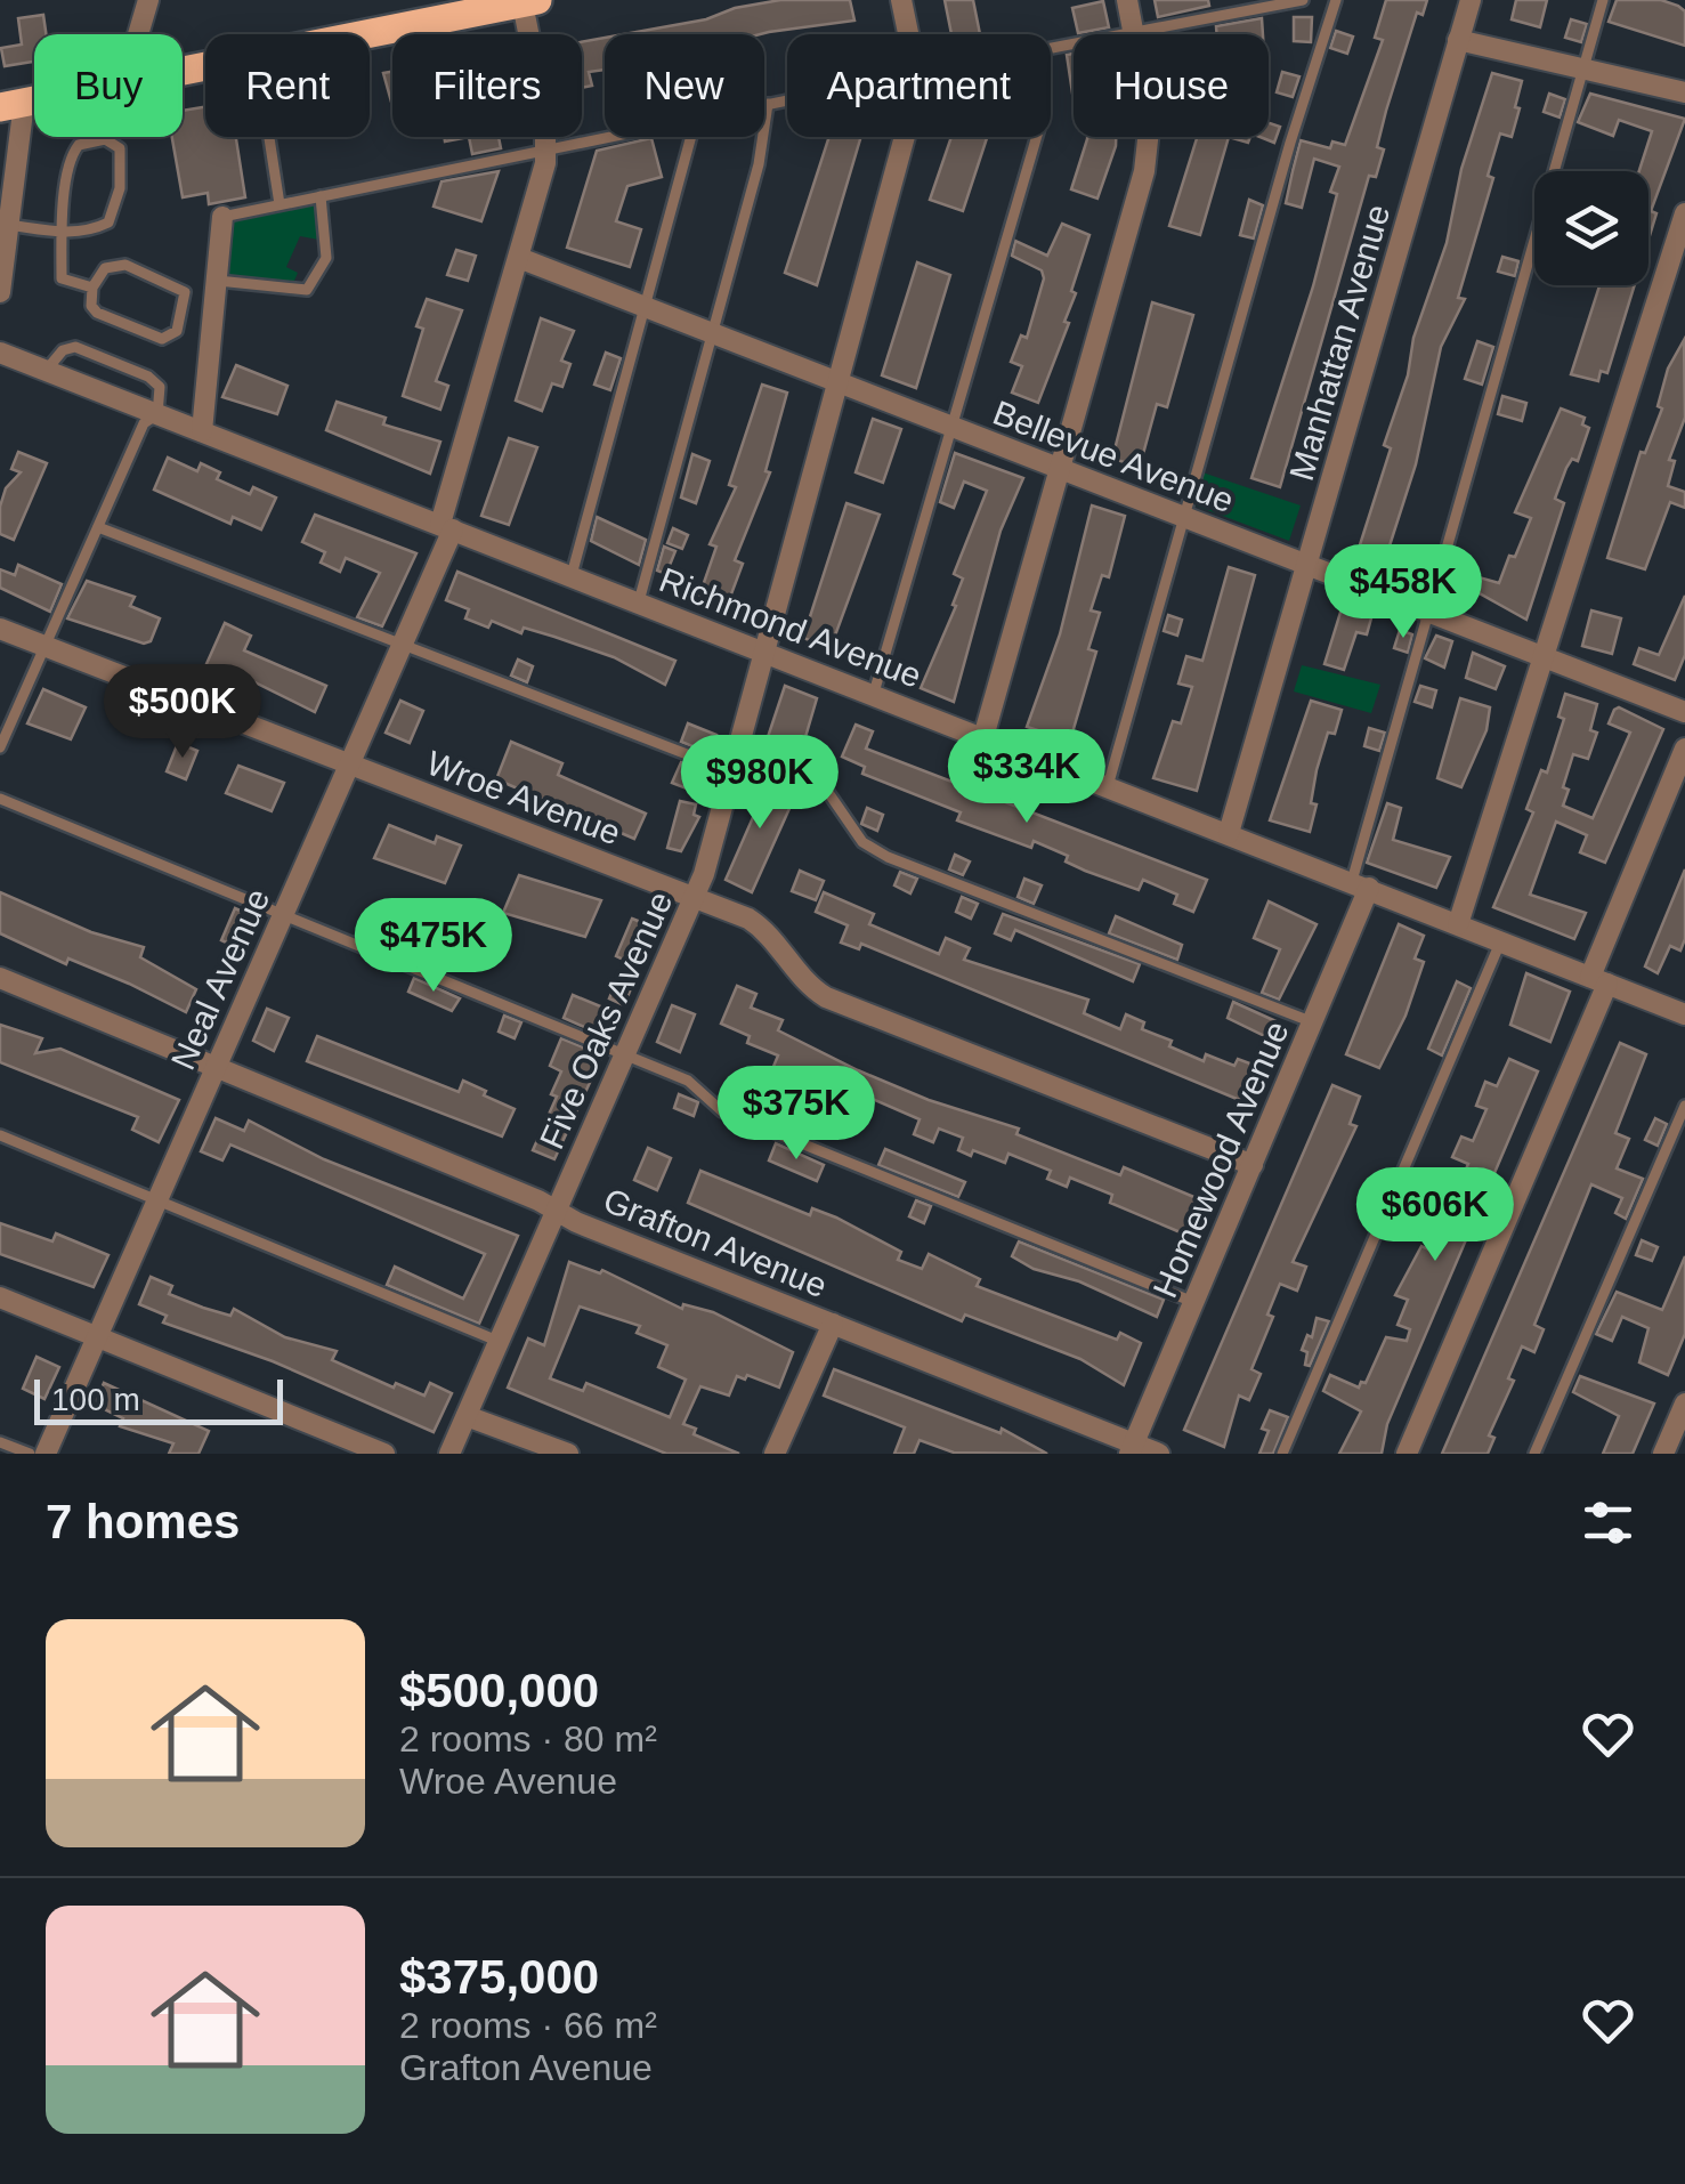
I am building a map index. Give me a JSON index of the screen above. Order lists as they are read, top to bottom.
{
  "streets": {
    "street": [
      "Manhattan Avenue",
      "Bellevue Avenue",
      "Richmond Avenue",
      "Wroe Avenue",
      "Neal Avenue",
      "Five Oaks Avenue",
      "Homewood Avenue",
      "Grafton Avenue"
    ]
  },
  "crossings": [
    ["Manhattan Avenue", "Bellevue Avenue"],
    ["Manhattan Avenue", "Richmond Avenue"],
    ["Bellevue Avenue", "Neal Avenue"],
    ["Bellevue Avenue", "Five Oaks Avenue"],
    ["Richmond Avenue", "Neal Avenue"],
    ["Richmond Avenue", "Five Oaks Avenue"],
    ["Richmond Avenue", "Homewood Avenue"],
    ["Wroe Avenue", "Neal Avenue"],
    ["Wroe Avenue", "Five Oaks Avenue"],
    ["Wroe Avenue", "Homewood Avenue"],
    ["Neal Avenue", "Grafton Avenue"],
    ["Five Oaks Avenue", "Grafton Avenue"],
    ["Homewood Avenue", "Grafton Avenue"]
  ],
  "scale_bar": "100 m",
  "page": {
    "chip": [
      "Buy",
      "Rent",
      "Filters",
      "New",
      "Apartment",
      "House"
    ],
    "price": [
      "$458K",
      "$500K",
      "$334K",
      "$980K",
      "$475K",
      "$375K",
      "$606K"
    ],
    "scale": "100 m",
    "heading": "7 homes",
    "list": [
      {
        "name": "$500,000",
        "note": "2 rooms · 80 m² · Wroe Avenue"
      },
      {
        "name": "$375,000",
        "note": "2 rooms · 66 m² · Grafton Avenue"
      }
    ]
  }
}
